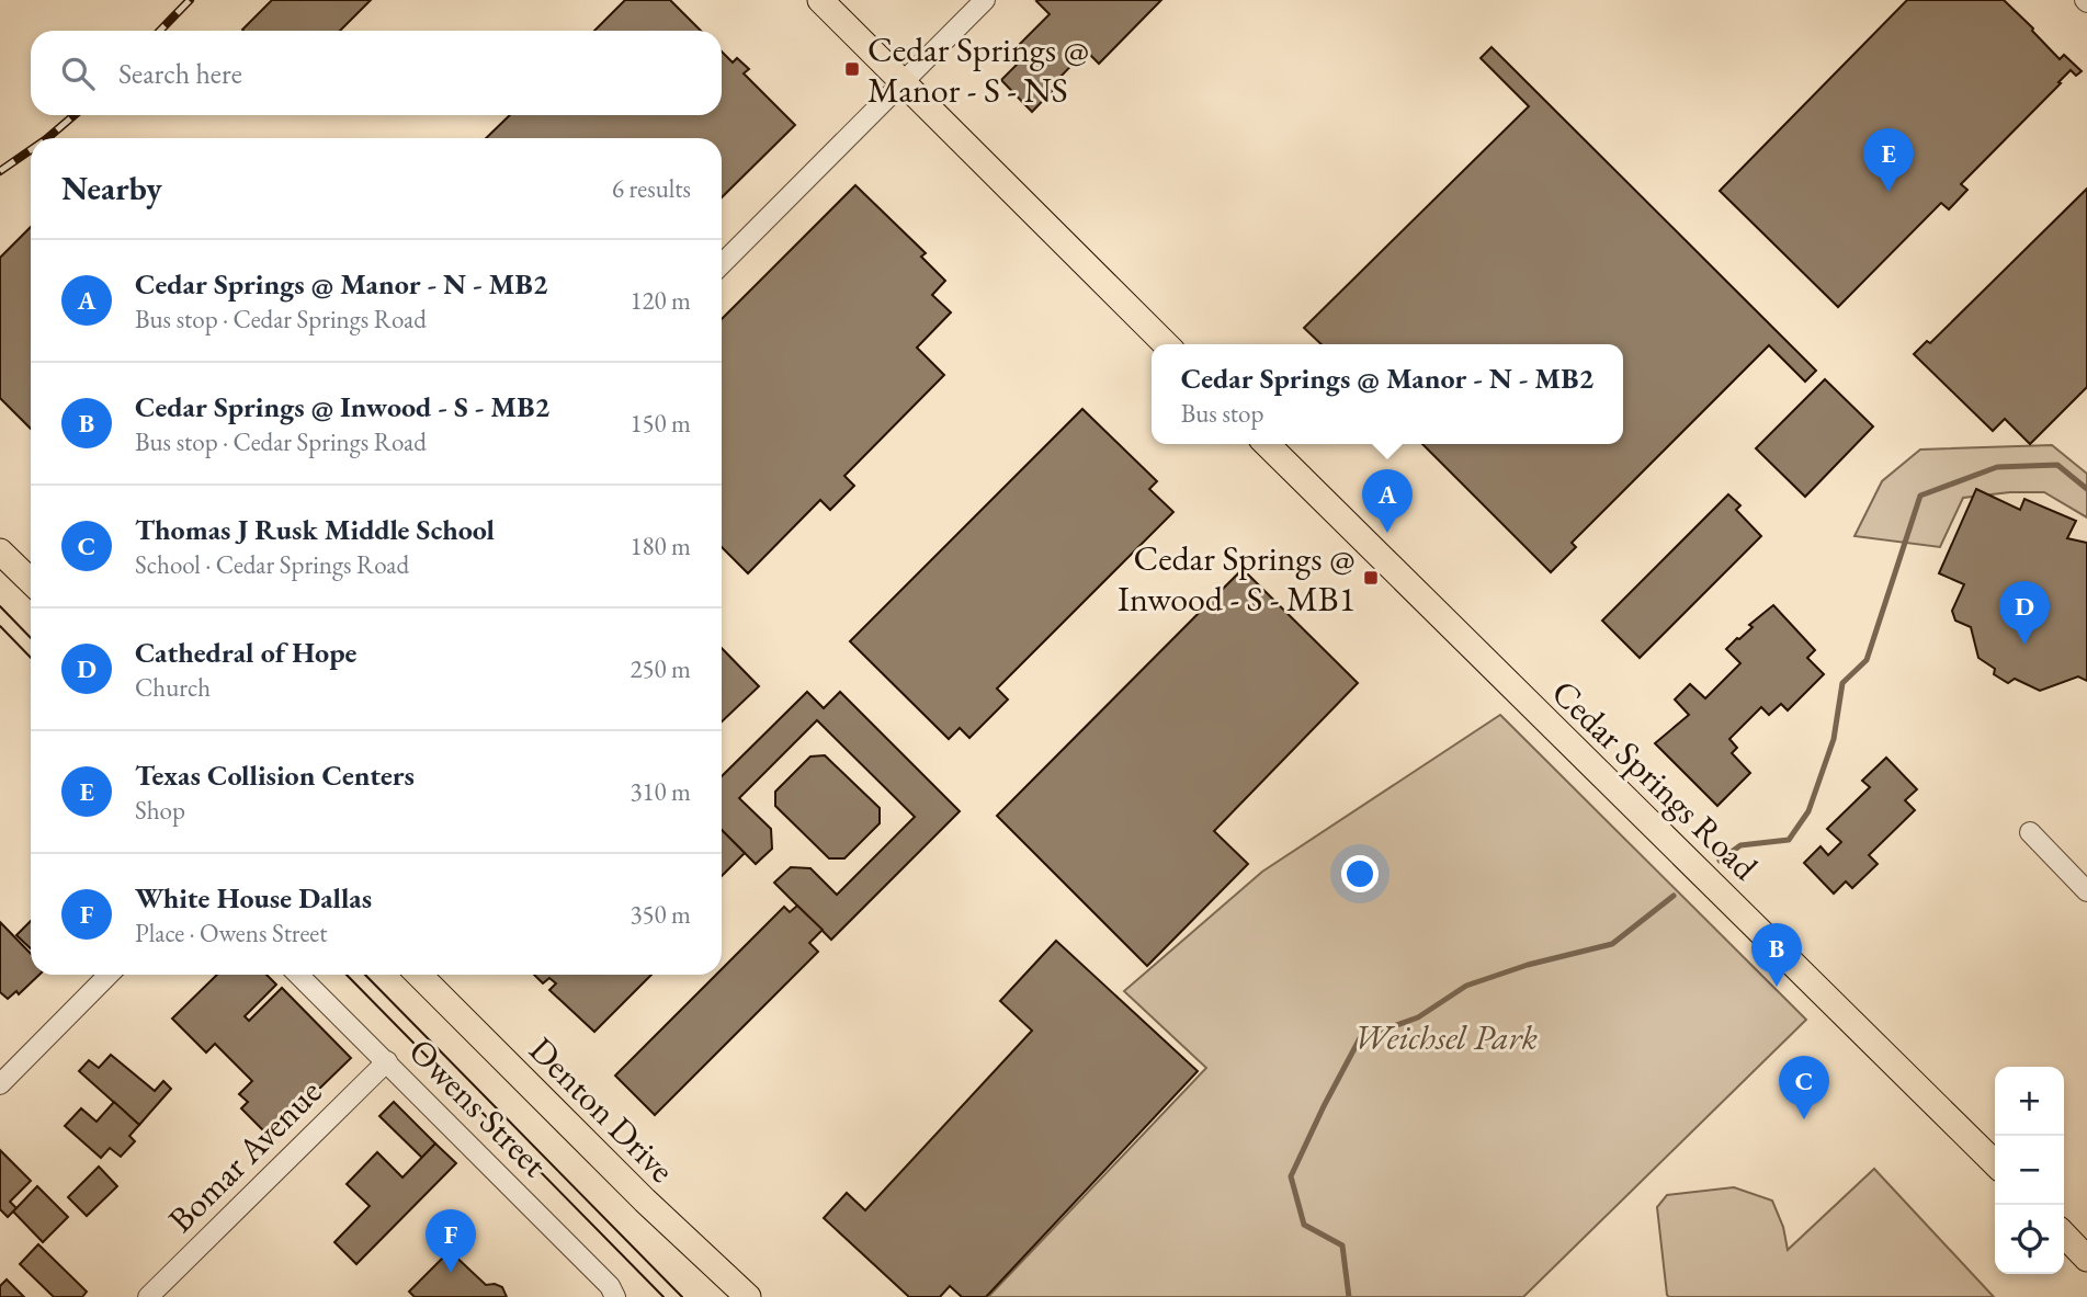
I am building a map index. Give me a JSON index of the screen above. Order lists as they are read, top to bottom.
{
  "streets": {
    "main road": ["Cedar Springs Road", "Denton Drive"],
    "street": ["Owens Street", "Bomar Avenue"]
  },
  "crossings": [
    ["Owens Street", "Bomar Avenue"]
  ],
  "parks": ["Weichsel Park"],
  "places": {
    "transit": ["Cedar Springs @ Manor - S - NS", "Cedar Springs @ Inwood - S - MB1"]
  },
  "page": {
    "search": "Search here",
    "pins": [
      "E",
      "A",
      "D",
      "B",
      "C",
      "F"
    ],
    "heading": ["Nearby", "6 results"],
    "list": [
      {
        "mark": "A",
        "name": "Cedar Springs @ Manor - N - MB2",
        "note": "Bus stop · Cedar Springs Road",
        "value": "120 m"
      },
      {
        "mark": "B",
        "name": "Cedar Springs @ Inwood - S - MB2",
        "note": "Bus stop · Cedar Springs Road",
        "value": "150 m"
      },
      {
        "mark": "C",
        "name": "Thomas J Rusk Middle School",
        "note": "School · Cedar Springs Road",
        "value": "180 m"
      },
      {
        "mark": "D",
        "name": "Cathedral of Hope",
        "note": "Church",
        "value": "250 m"
      },
      {
        "mark": "E",
        "name": "Texas Collision Centers",
        "note": "Shop",
        "value": "310 m"
      },
      {
        "mark": "F",
        "name": "White House Dallas",
        "note": "Place · Owens Street",
        "value": "350 m"
      }
    ],
    "popup": ["Cedar Springs @ Manor - N - MB2", "Bus stop"],
    "map_buttons": ["+", "−"]
  }
}
